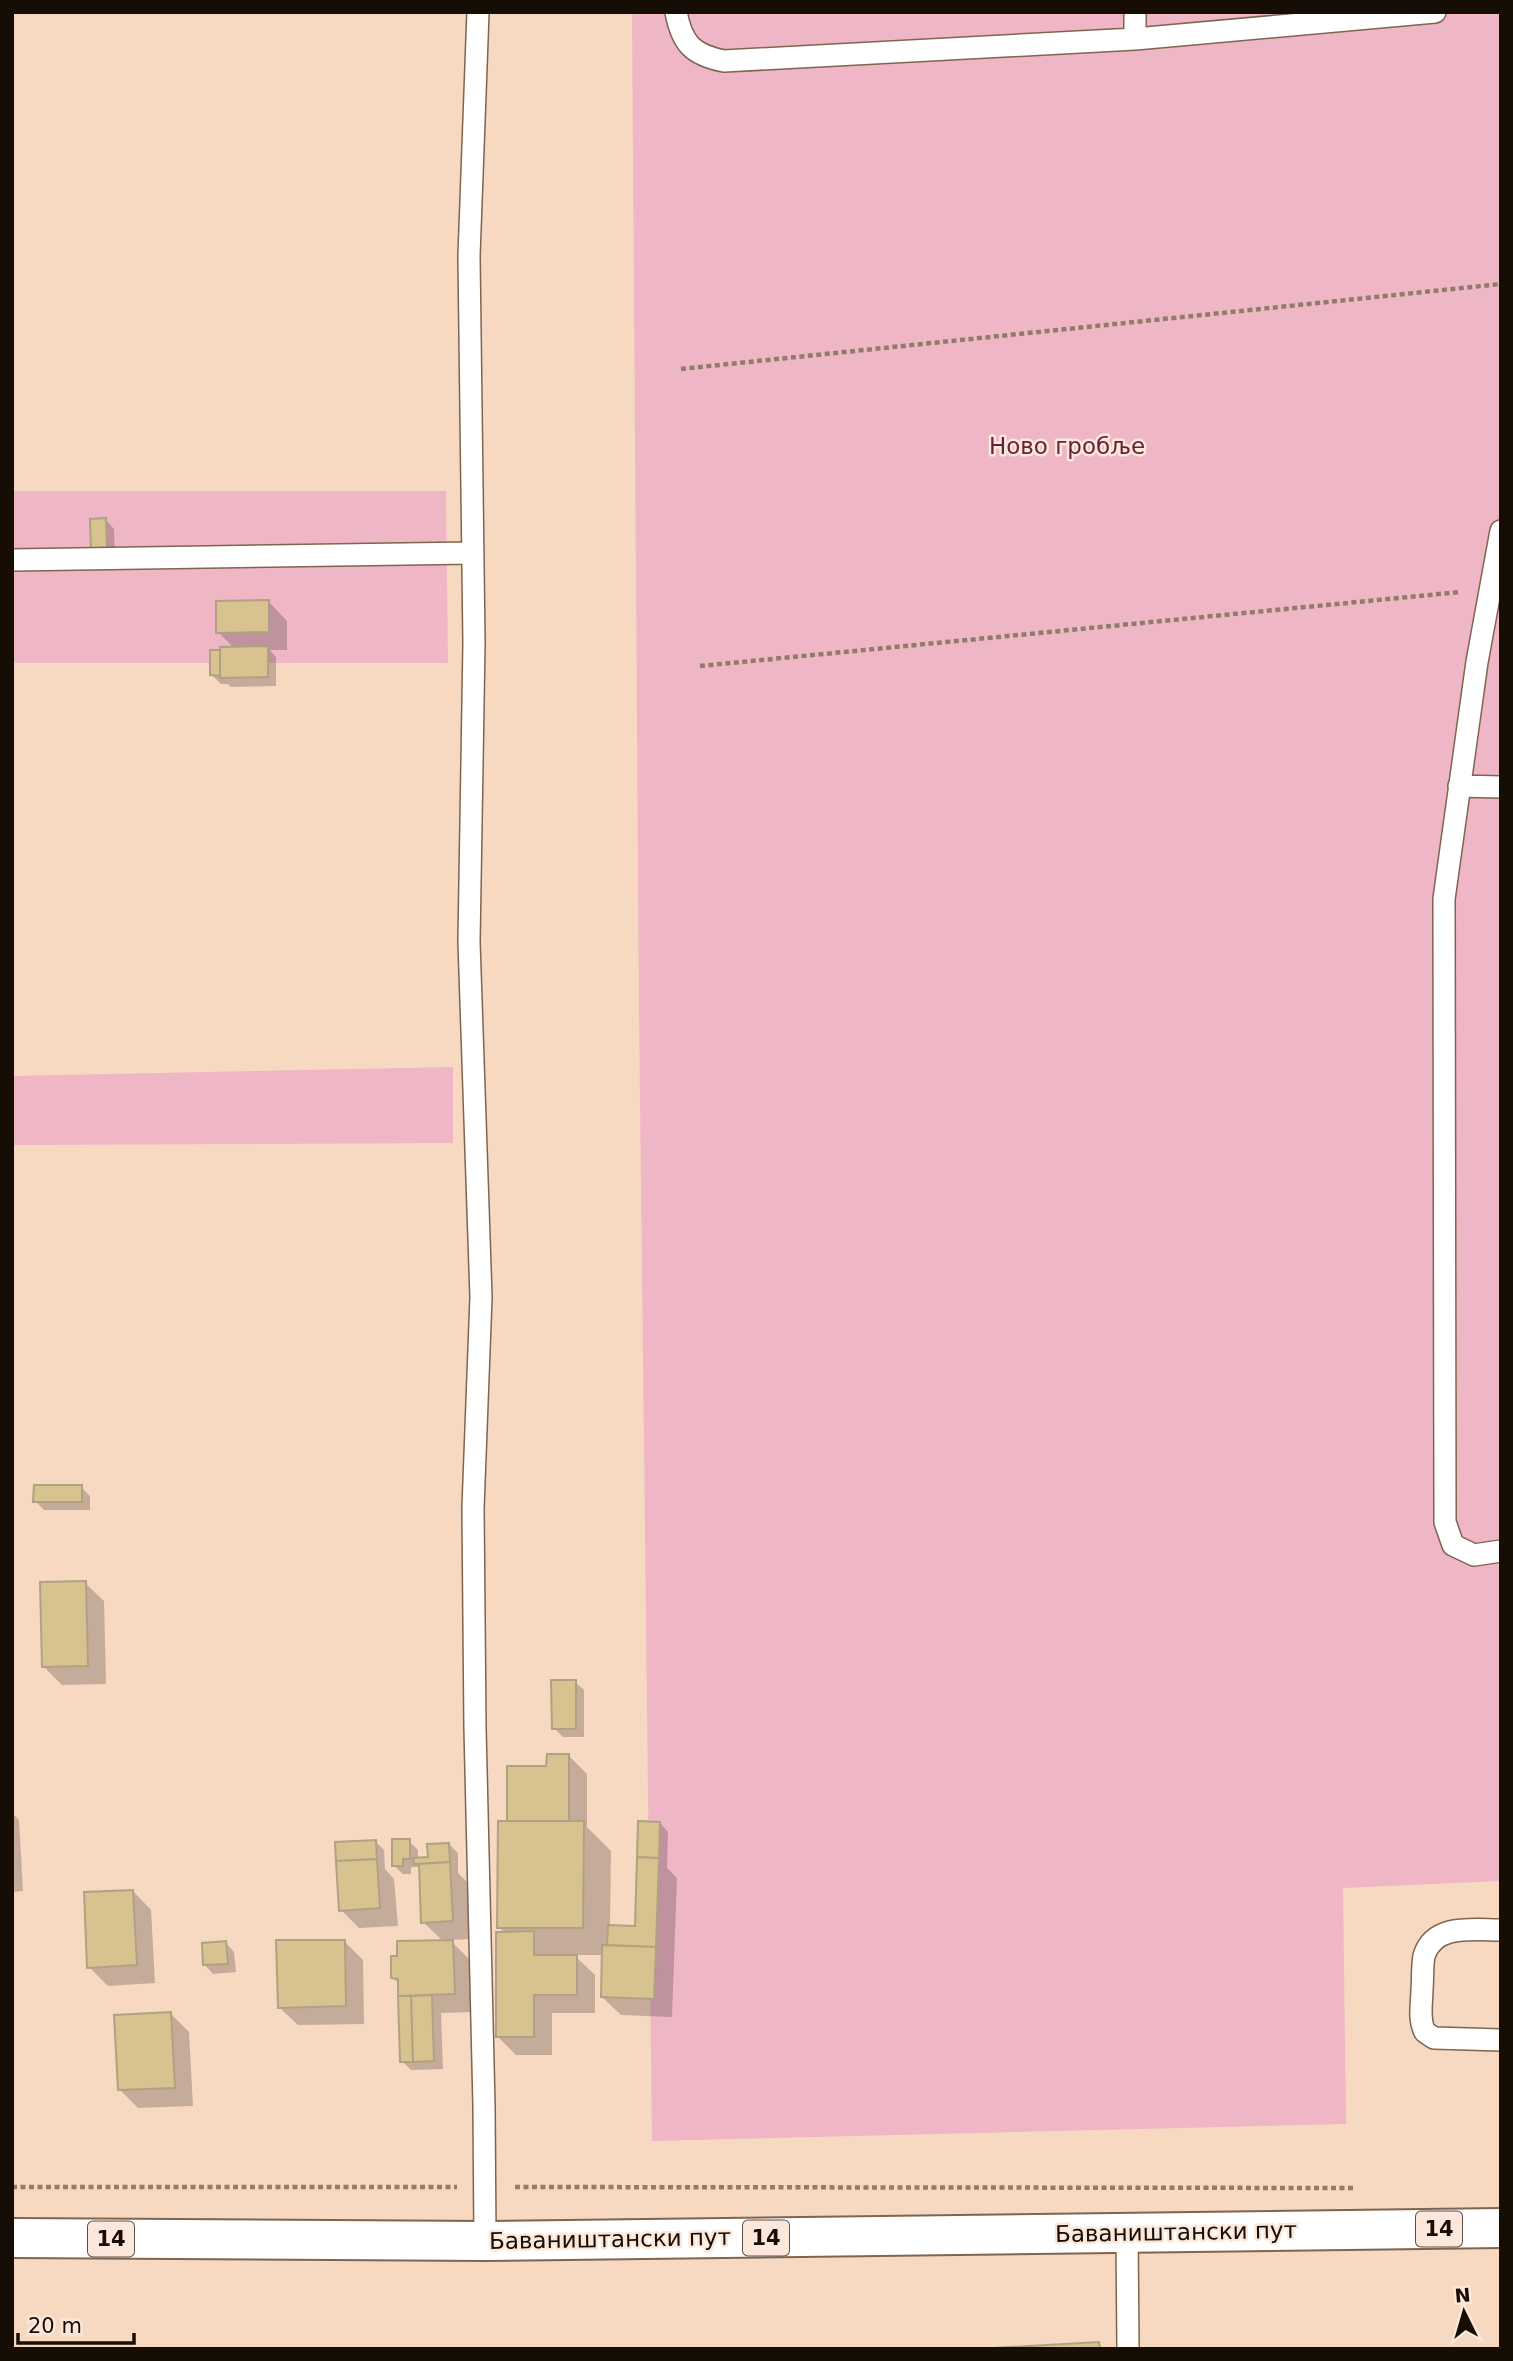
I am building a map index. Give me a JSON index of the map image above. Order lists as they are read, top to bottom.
{
  "streets": {
    "main road": ["14", "Баваништански пут"]
  },
  "parks": ["Ново гробље"],
  "scale_bar": "20 m",
  "north": "top"
}
